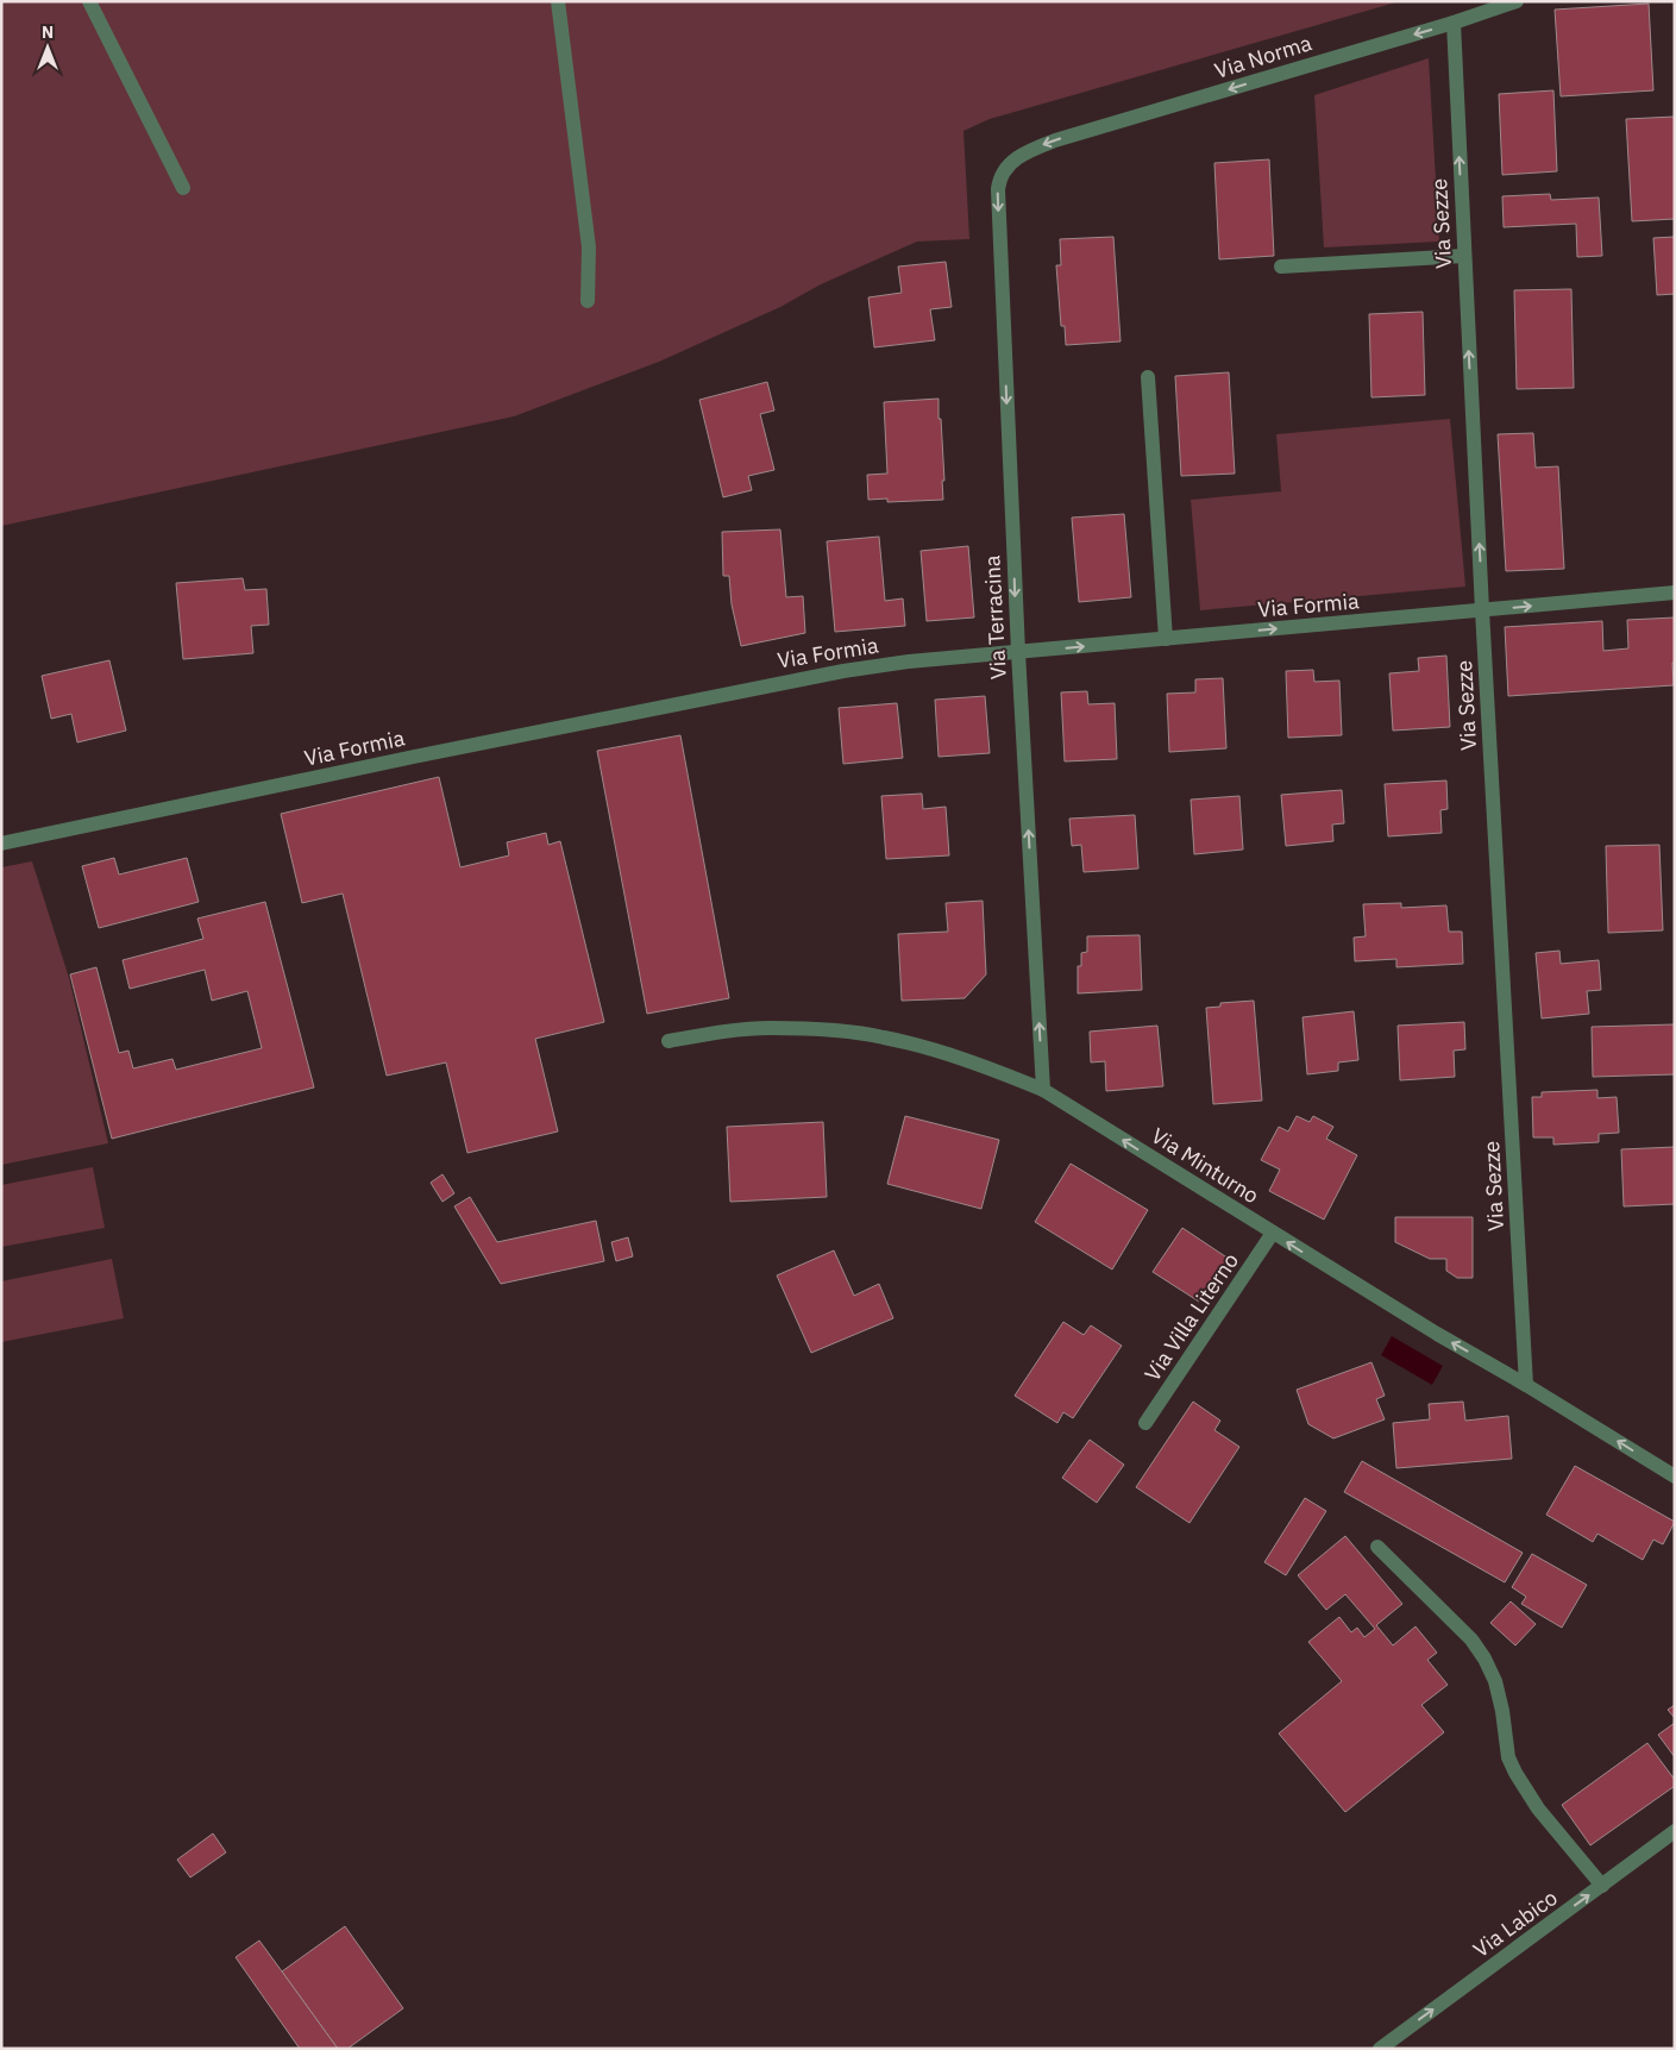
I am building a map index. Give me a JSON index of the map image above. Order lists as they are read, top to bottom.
{
  "streets": {
    "street": [
      "Via Norma",
      "Via Sezze",
      "Via Formia",
      "Via Terracina",
      "Via Minturno",
      "Via Villa Literno",
      "Via Labico"
    ]
  },
  "crossings": [
    ["Via Norma", "Via Sezze"],
    ["Via Norma", "Via Terracina"],
    ["Via Sezze", "Via Formia"],
    ["Via Sezze", "Via Minturno"],
    ["Via Formia", "Via Terracina"],
    ["Via Terracina", "Via Minturno"],
    ["Via Minturno", "Via Villa Literno"]
  ],
  "one_way": [
    "Via Norma",
    "Via Sezze",
    "Via Formia",
    "Via Minturno",
    "Via Labico"
  ],
  "north": "top"
}
